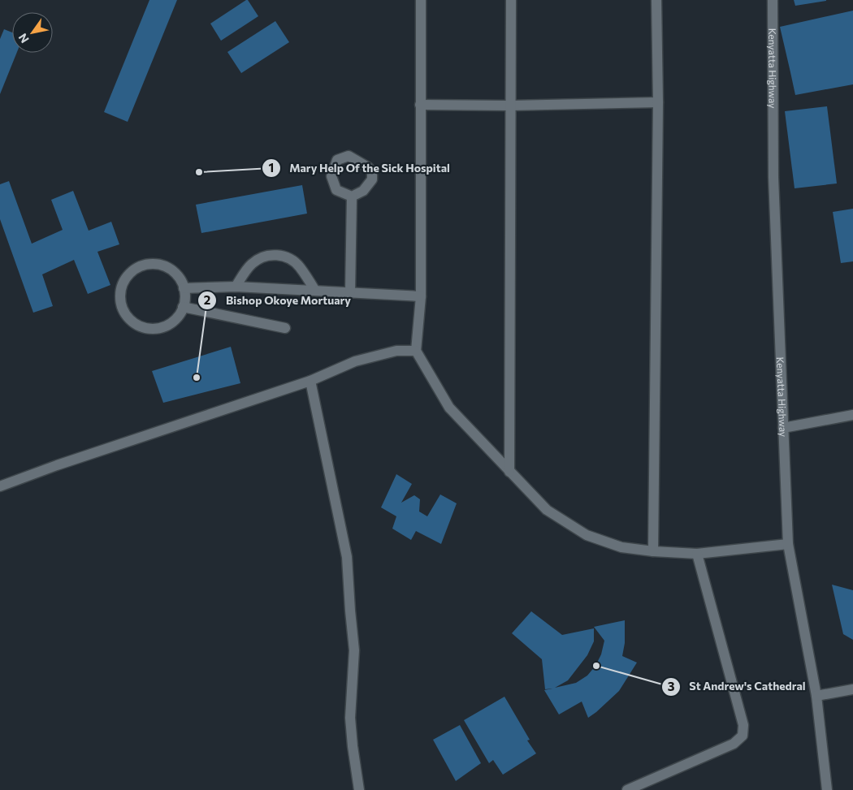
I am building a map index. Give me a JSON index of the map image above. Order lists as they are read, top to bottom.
{
  "streets": {
    "street": ["Kenyatta Highway"]
  },
  "places": ["Mary Help Of the Sick Hospital", "Bishop Okoye Mortuary", "St Andrew's Cathedral"],
  "north": "bottom left"
}
